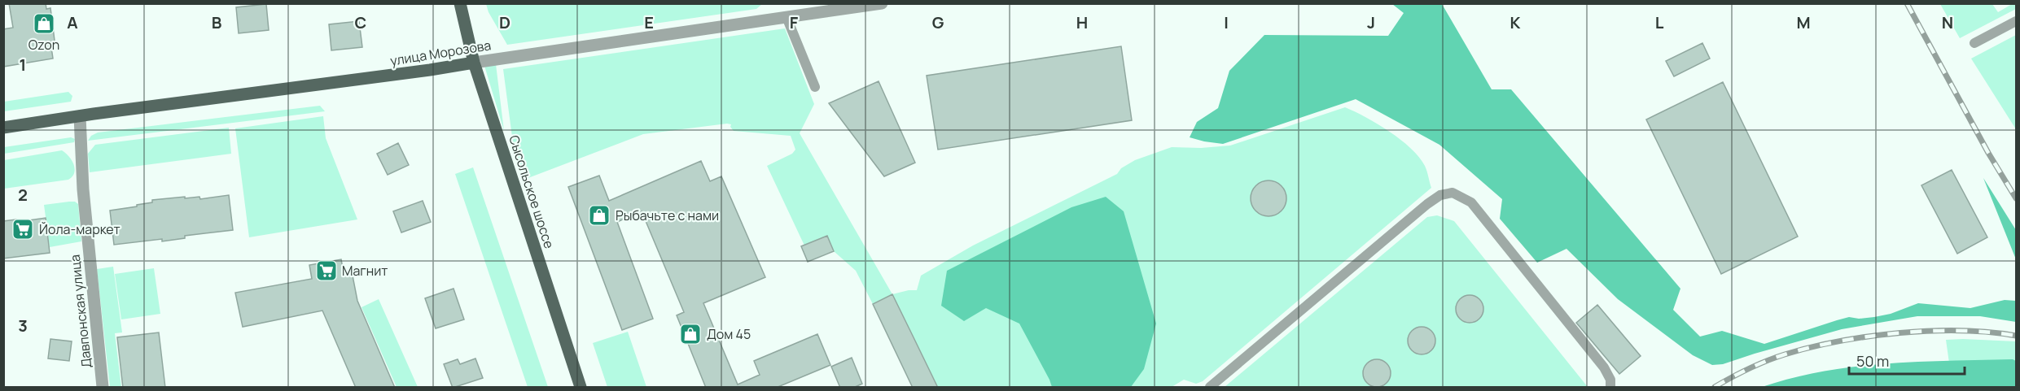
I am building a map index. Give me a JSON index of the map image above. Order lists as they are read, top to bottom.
{
  "streets": {
    "main road": ["улица Морозова", "Сысольское шоссе"],
    "street": ["Давпонская улица"]
  },
  "crossings": [
    ["улица Морозова", "Сысольское шоссе"],
    ["улица Морозова", "Давпонская улица"]
  ],
  "places": {
    "shop": ["Ozon", "Рыбачьте с нами", "Дом 45"],
    "supermarket": ["Йола-маркет", "Магнит"]
  },
  "scale_bar": "50 m",
  "grid": {
    "columns": [
      "A",
      "B",
      "C",
      "D",
      "E",
      "F",
      "G",
      "H",
      "I",
      "J",
      "K",
      "L",
      "M",
      "N"
    ],
    "rows": ["1", "2", "3"]
  }
}
